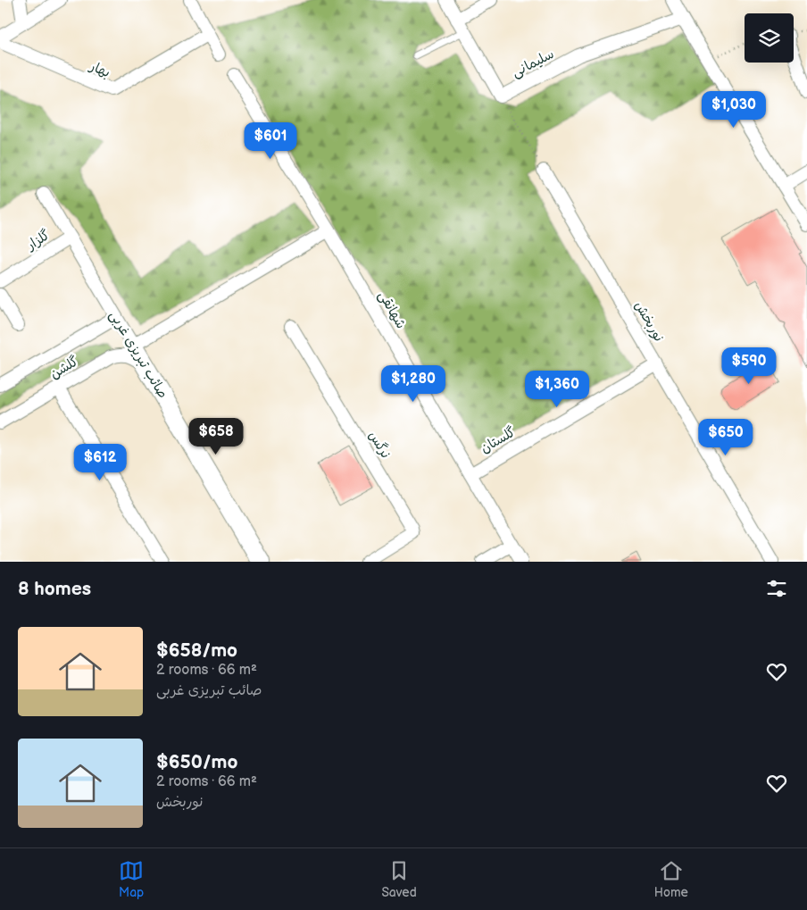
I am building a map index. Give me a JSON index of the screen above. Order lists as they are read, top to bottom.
{
  "streets": {
    "street": [
      "سلیمانی",
      "بهار",
      "گلزار",
      "شهانقی",
      "نوربخش",
      "صائب تبریزی غربی",
      "گلشن",
      "گلستان",
      "نرگس"
    ]
  },
  "crossings": [
    ["گلزار", "صائب تبریزی غربی"],
    ["شهانقی", "گلستان"],
    ["نوربخش", "گلستان"],
    ["صائب تبریزی غربی", "گلشن"]
  ],
  "page": {
    "price": [
      "$1,030",
      "$601",
      "$590",
      "$1,280",
      "$1,360",
      "$658",
      "$650",
      "$612"
    ],
    "heading": "8 homes",
    "list": [
      {
        "name": "$658/mo",
        "note": "2 rooms · 66 m² · صائب تبریزی غربی"
      },
      {
        "name": "$650/mo",
        "note": "2 rooms · 66 m² · نوربخش"
      }
    ],
    "tabs": ["Map", "Saved", "Home"]
  }
}
